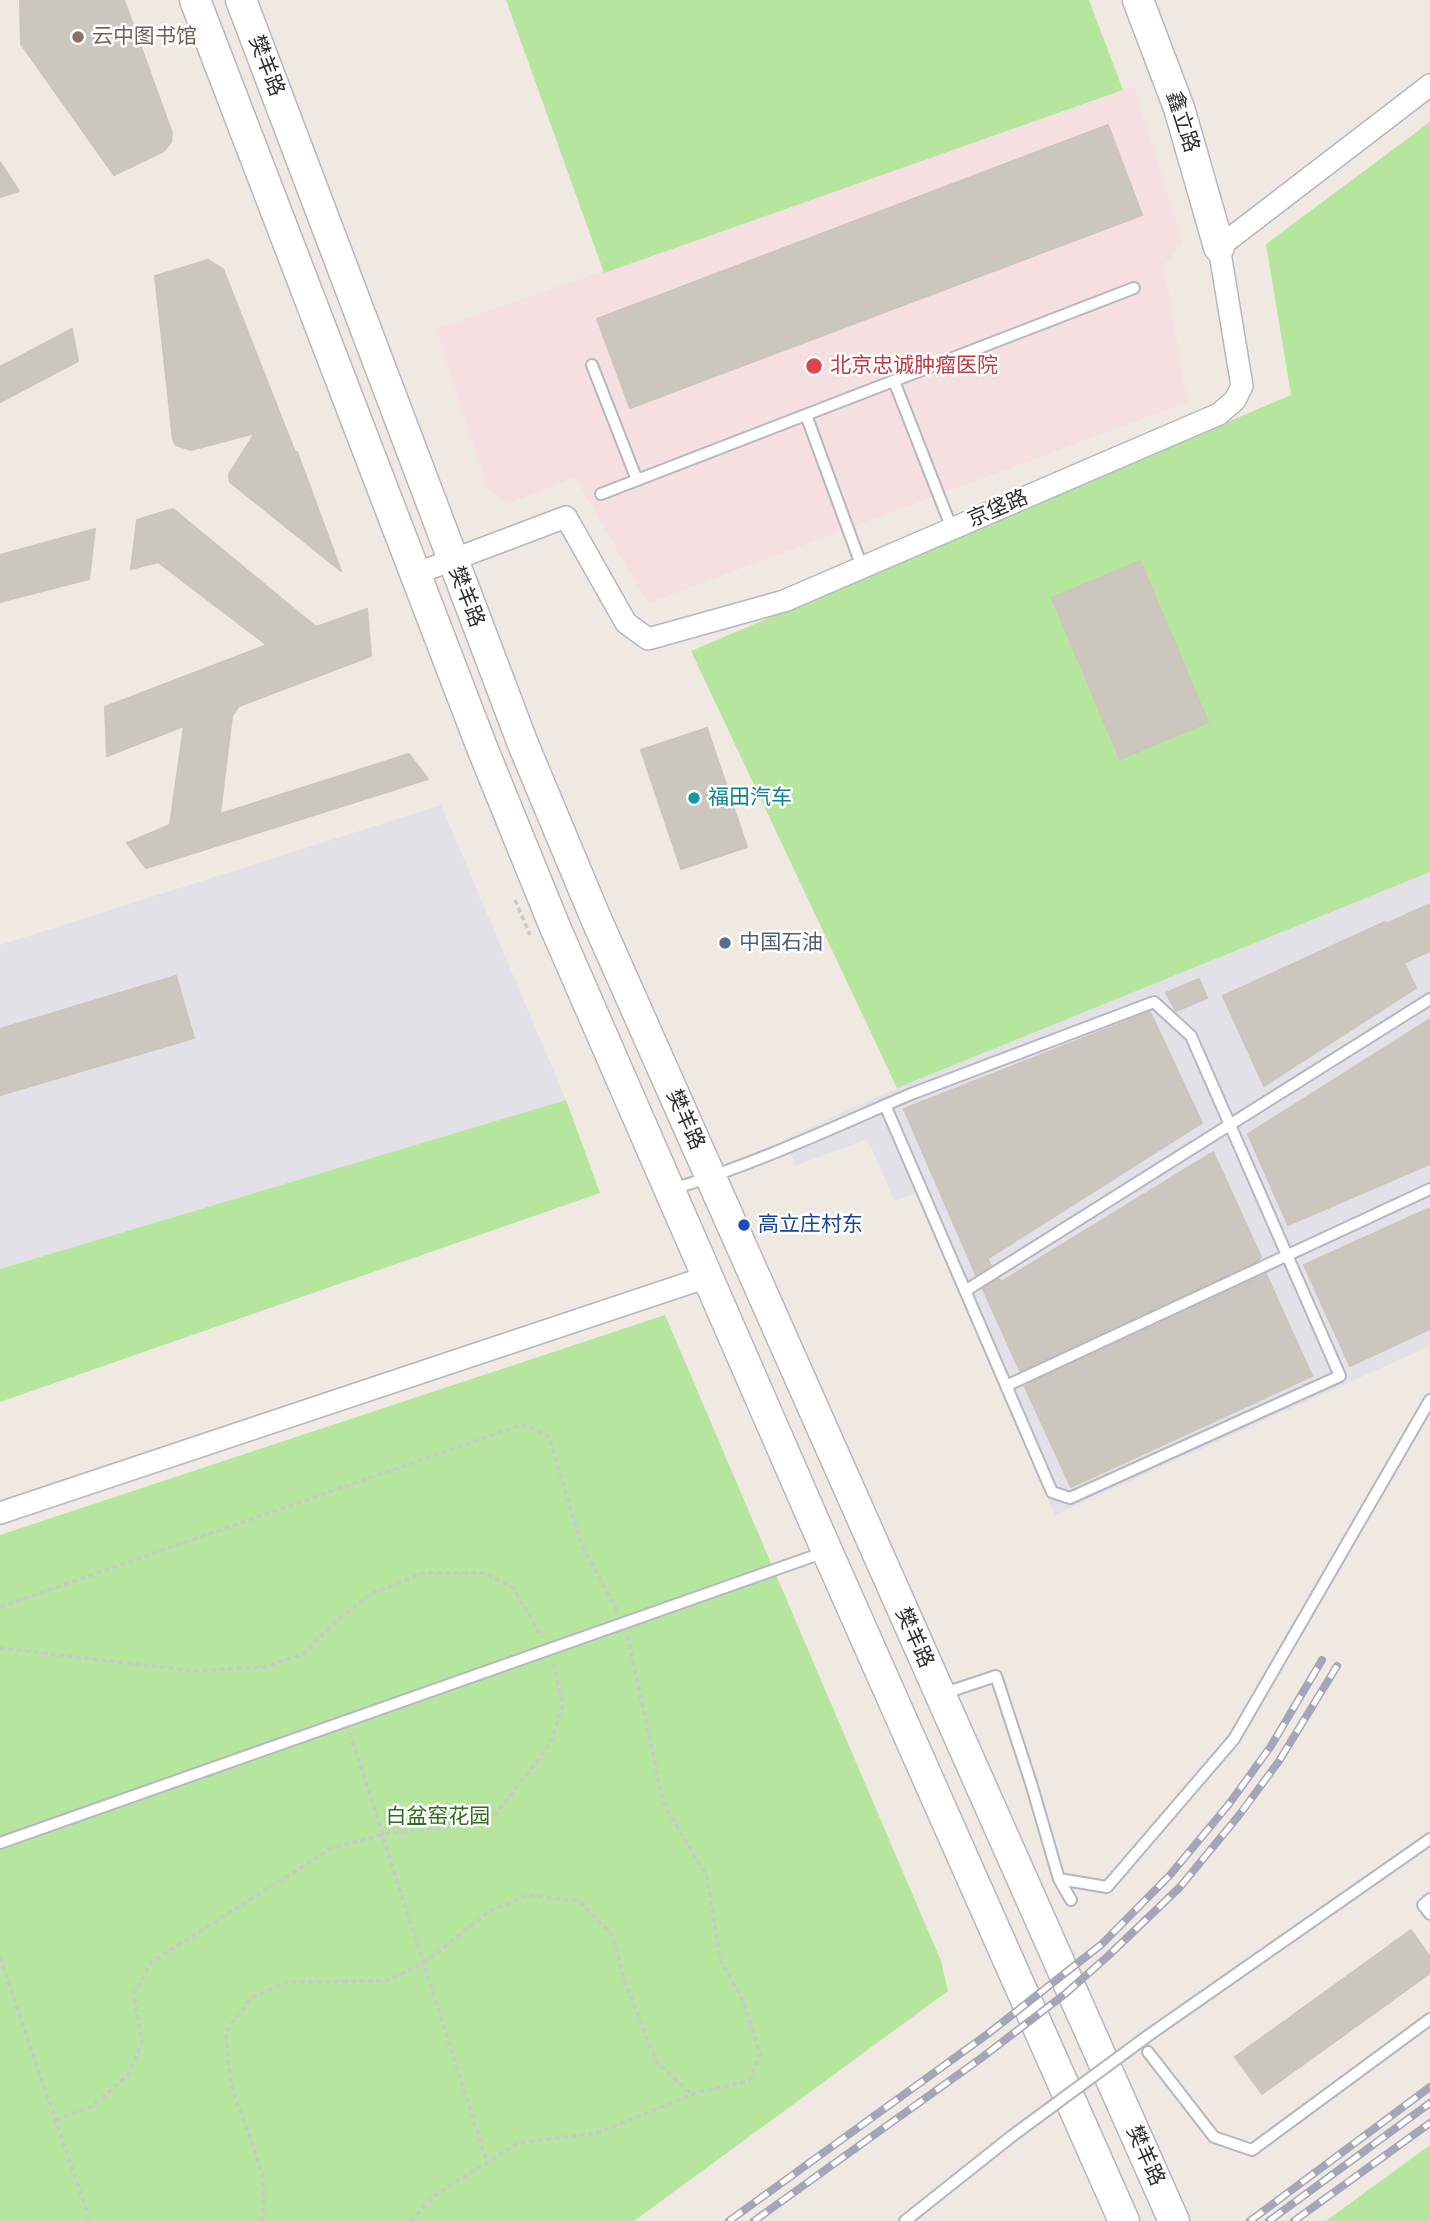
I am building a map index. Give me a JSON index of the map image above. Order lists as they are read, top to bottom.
{
  "streets": {
    "main road": ["樊羊路", "鑫立路"],
    "street": ["京垡路"]
  },
  "crossings": [
    ["樊羊路", "京垡路"],
    ["鑫立路", "京垡路"]
  ],
  "parks": ["白盆窑花园"],
  "places": [
    "云中图书馆",
    "北京忠诚肿瘤医院",
    "福田汽车",
    "中国石油",
    "高立庄村东"
  ]
}
